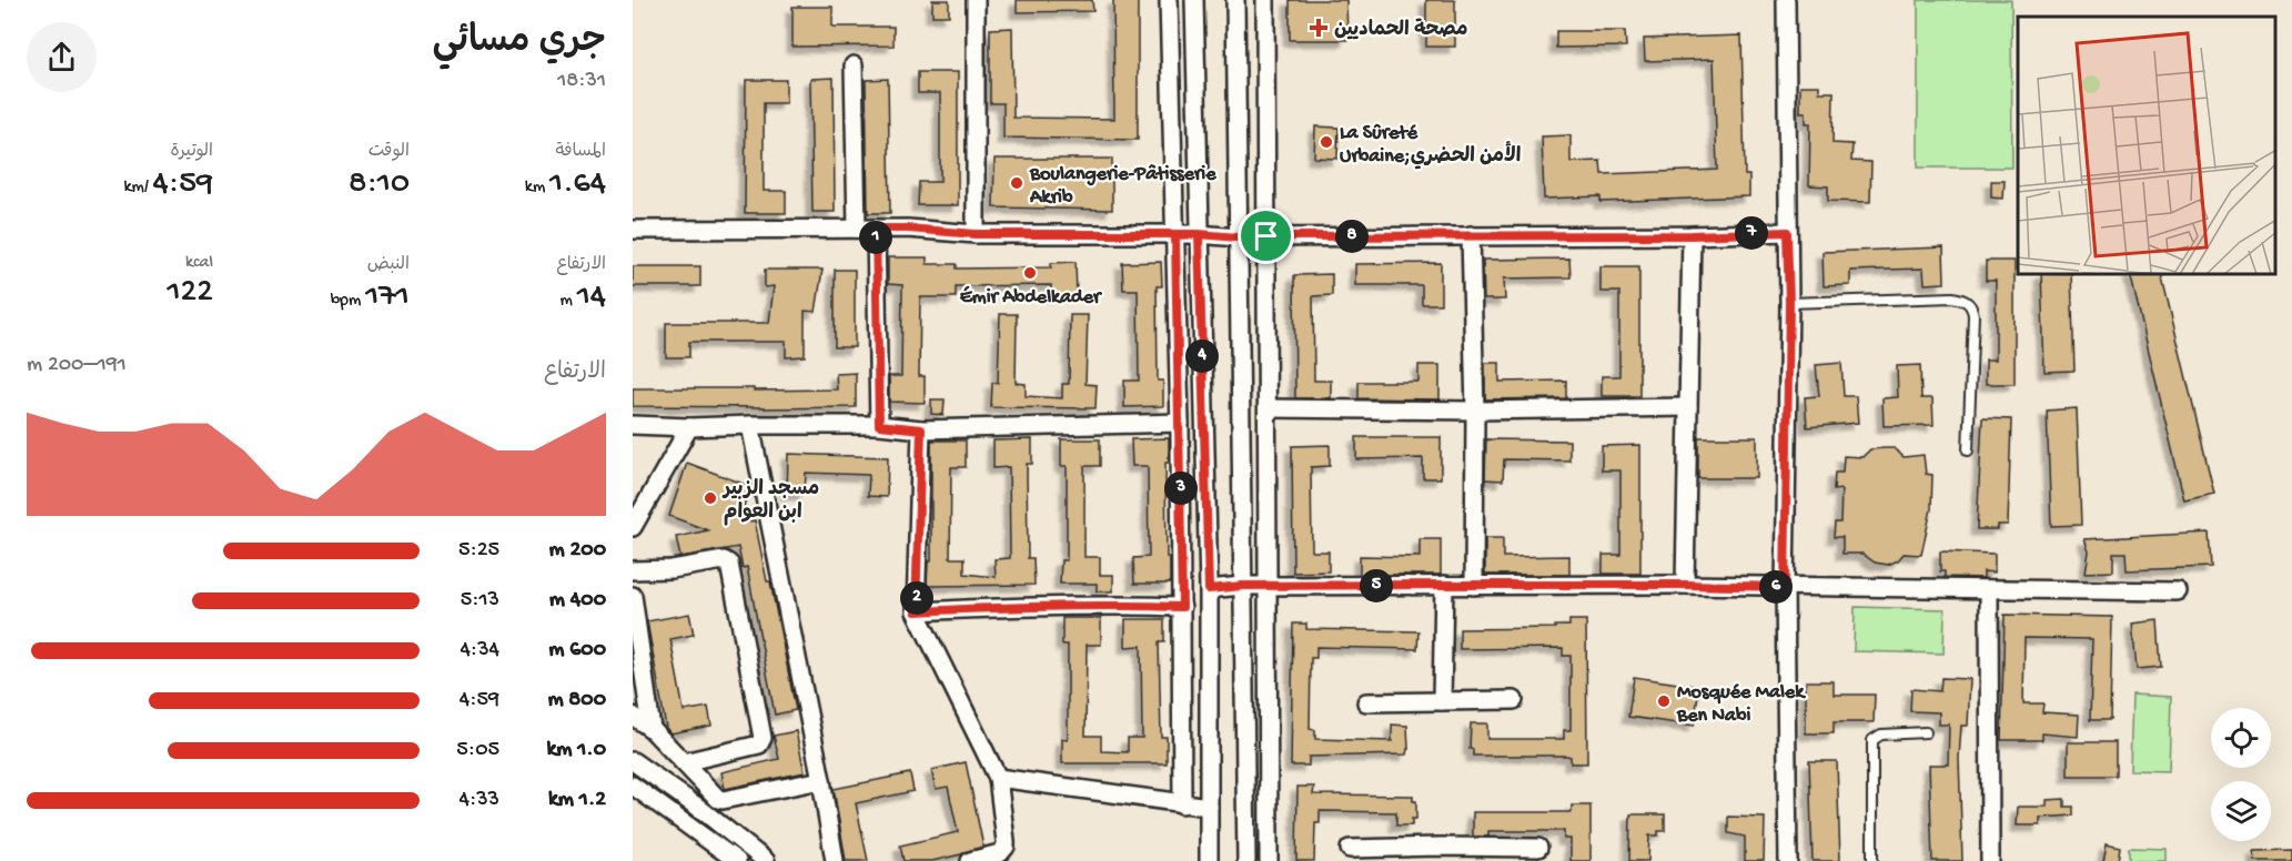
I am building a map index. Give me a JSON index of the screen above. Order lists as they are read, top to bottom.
{
  "places": {
    "health": ["مصحة الحماديين"],
    "other": [
      "La Sûreté Urbaine;الأمن الحضري",
      "Boulangerie-Pâtisserie Akrib",
      "Émir Abdelkader",
      "مسجد الزبير ابن العوام",
      "Mosquée Malek Ben Nabi"
    ]
  },
  "page": {
    "heading": ["جري مسائي", "18:31"],
    "stats": [
      ["المسافة", "1.64 km"],
      ["الوقت", "8:10"],
      ["الوتيرة", "4:59 /km"],
      ["الارتفاع", "14 m"],
      ["النبض", "171 bpm"],
      ["kcal", "122"]
    ],
    "pins": [
      "7",
      "8",
      "1",
      "4",
      "3",
      "5",
      "6",
      "2"
    ],
    "chart": ["الارتفاع", "191–200 m"],
    "list": [
      {
        "name": "200 m",
        "note": "5:25"
      },
      {
        "name": "400 m",
        "note": "5:13"
      },
      {
        "name": "600 m",
        "note": "4:34"
      },
      {
        "name": "800 m",
        "note": "4:59"
      },
      {
        "name": "1.0 km",
        "note": "5:05"
      },
      {
        "name": "1.2 km",
        "note": "4:33"
      }
    ]
  }
}
